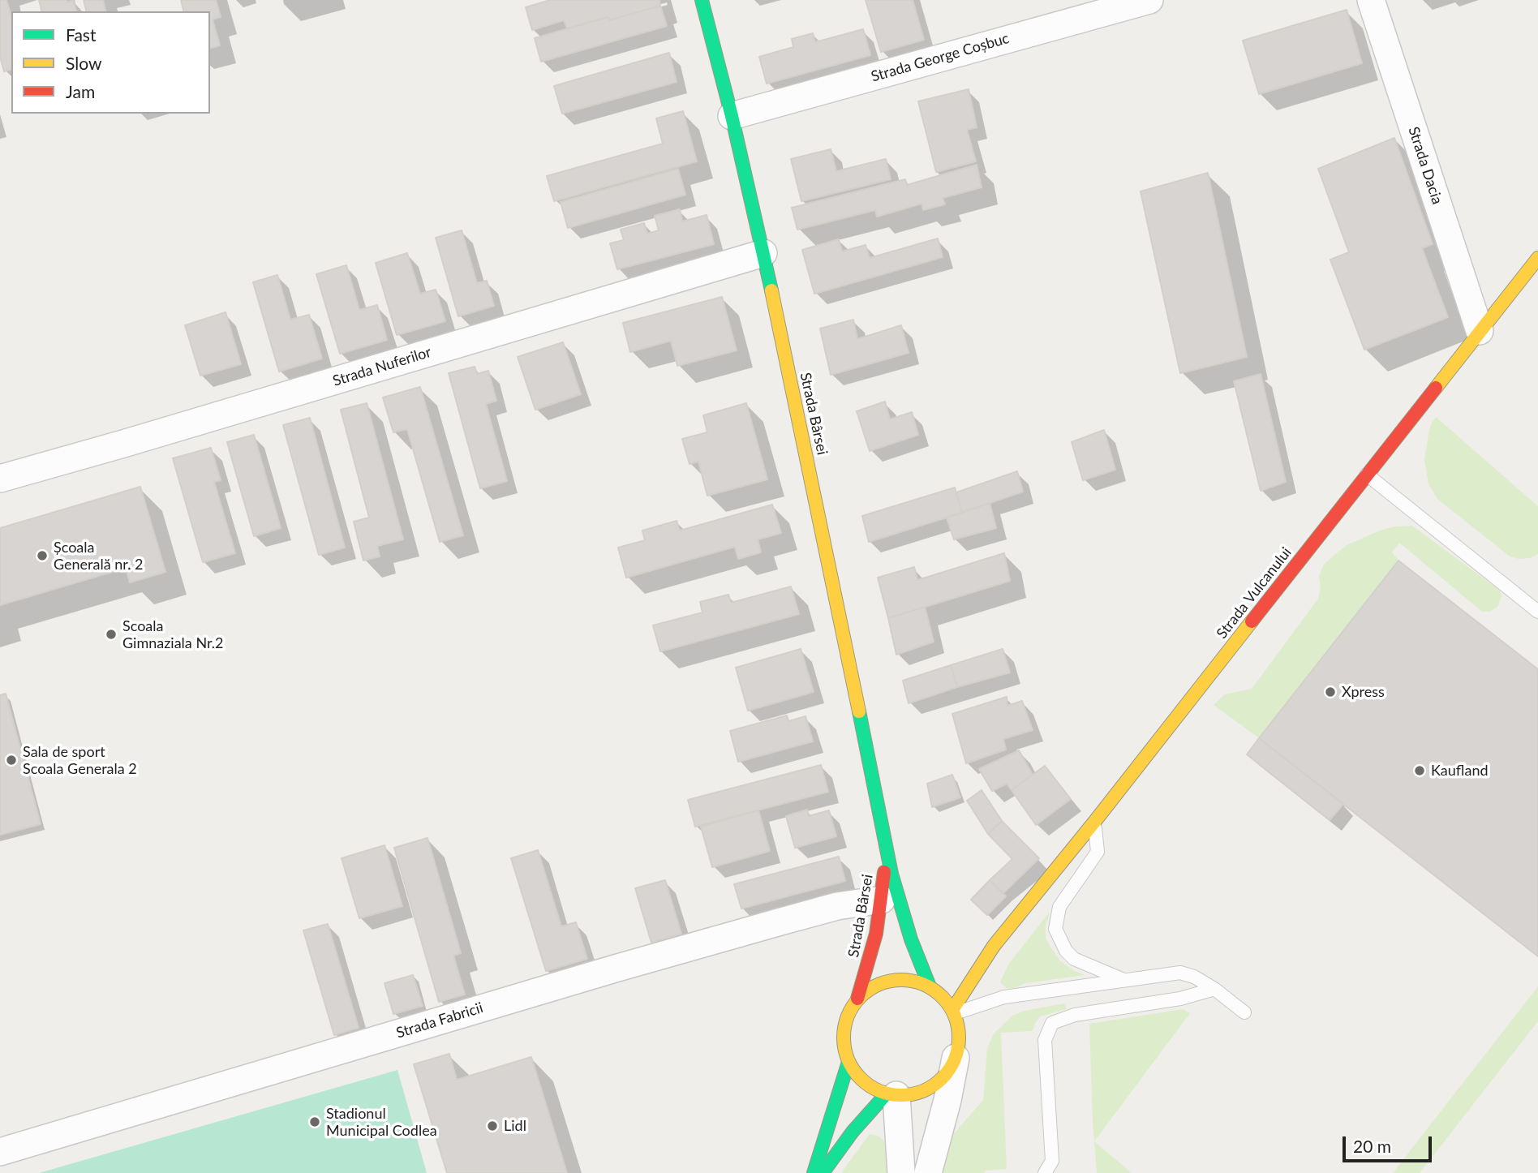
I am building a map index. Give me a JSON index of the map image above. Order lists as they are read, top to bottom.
{
  "streets": {
    "main road": ["Strada Bârsei", "Strada Vulcanului"],
    "street": [
      "Strada George Coșbuc",
      "Strada Dacia",
      "Strada Nuferilor",
      "Strada Fabricii"
    ]
  },
  "crossings": [
    ["Strada George Coșbuc", "Strada Bârsei"],
    ["Strada Dacia", "Strada Vulcanului"],
    ["Strada Nuferilor", "Strada Bârsei"],
    ["Strada Bârsei", "Strada Vulcanului"],
    ["Strada Bârsei", "Strada Fabricii"]
  ],
  "places": [
    "Școala Generală nr. 2",
    "Scoala Gimnaziala Nr.2",
    "Xpress",
    "Sala de sport Scoala Generala 2",
    "Kaufland",
    "Stadionul Municipal Codlea",
    "Lidl"
  ],
  "legend": ["Fast", "Slow", "Jam"],
  "scale_bar": "20 m"
}
